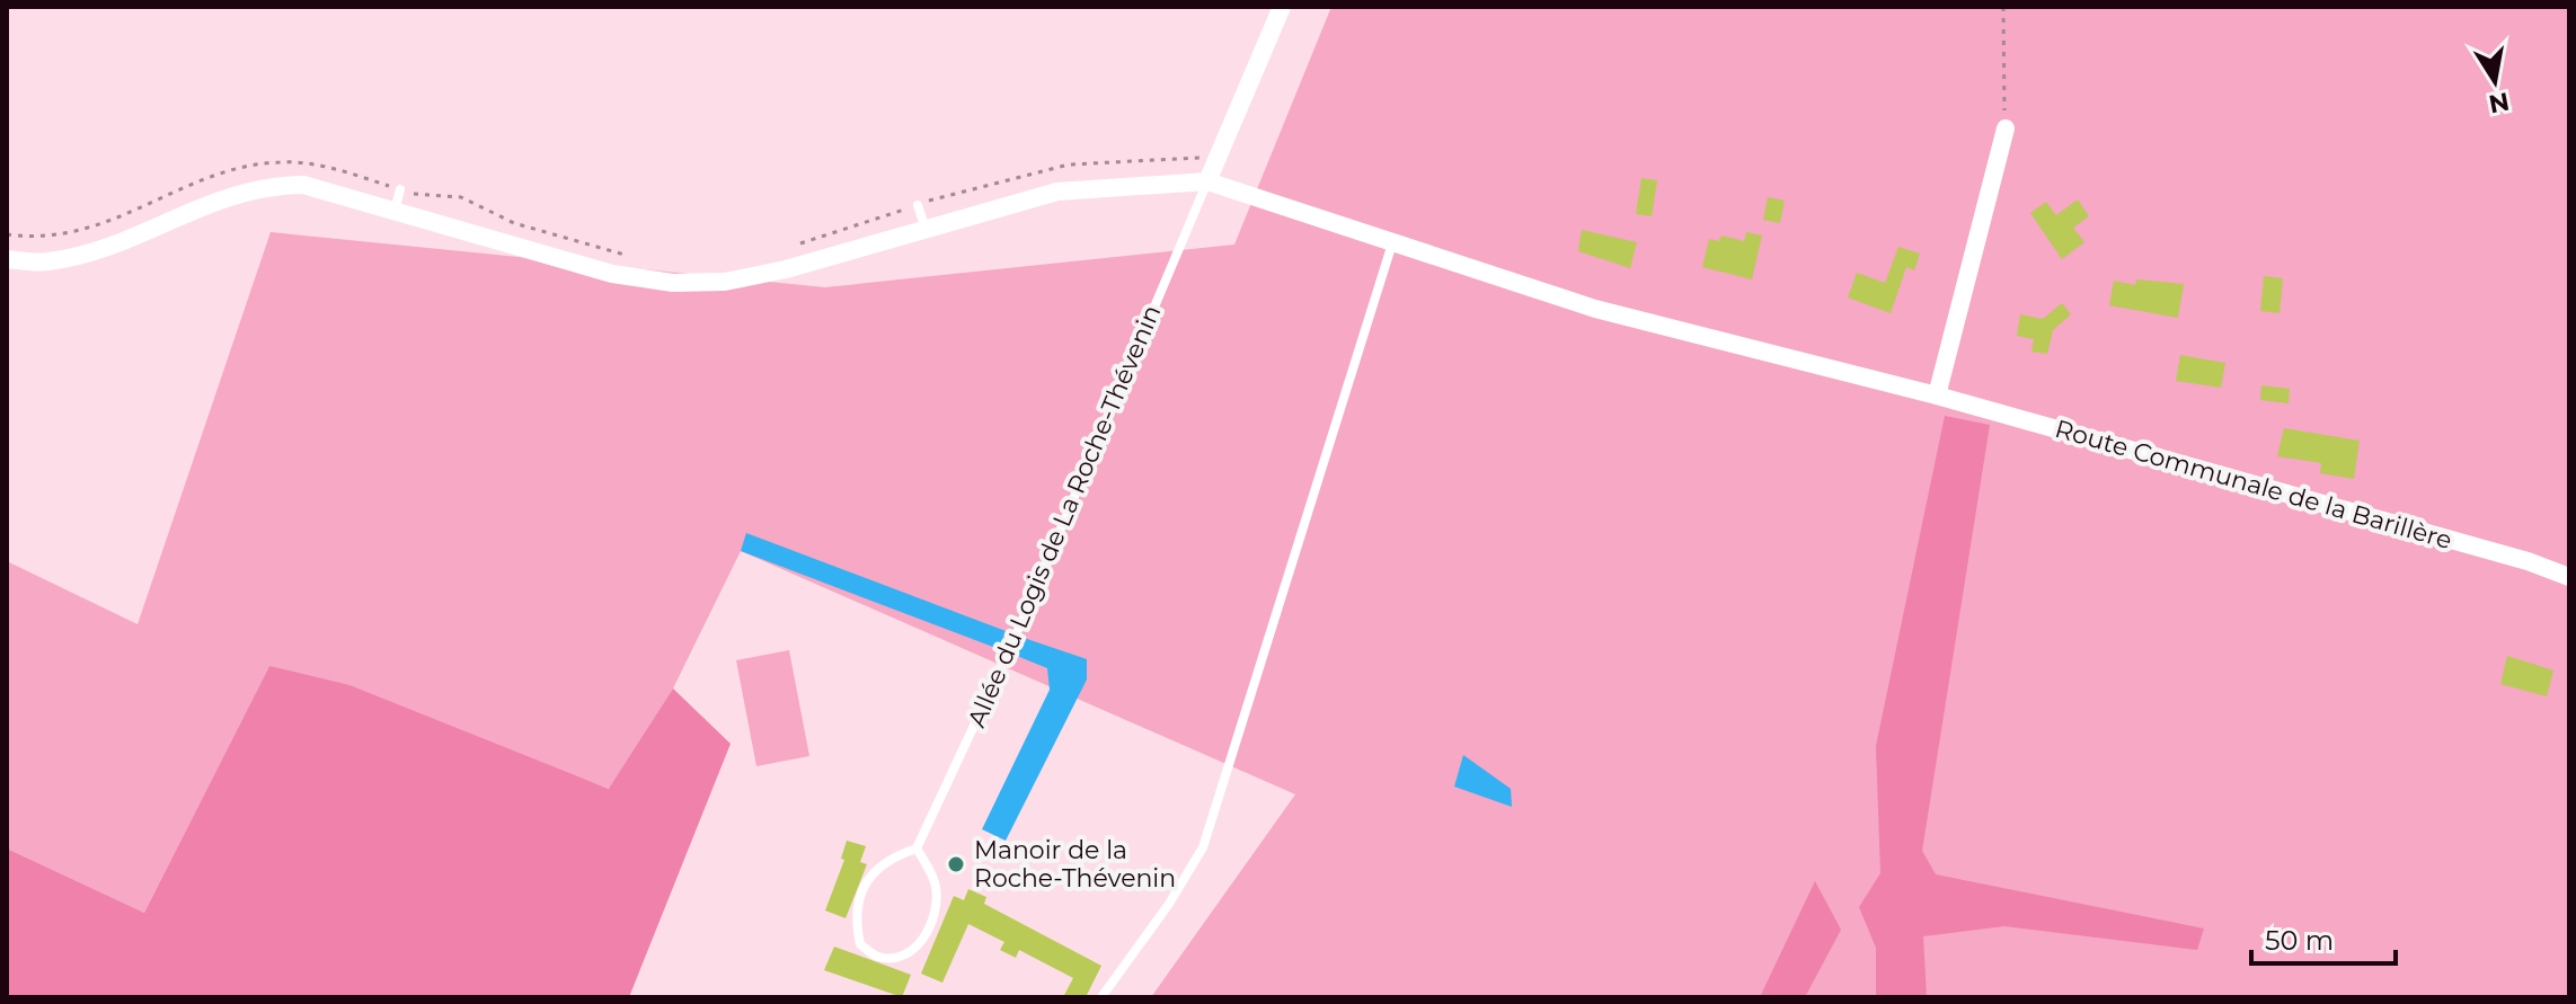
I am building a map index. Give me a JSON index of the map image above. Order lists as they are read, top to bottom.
{
  "streets": {
    "street": ["Route Communale de la Barillère"],
    "lane": ["Allée du Logis de La Roche-Thévenin"]
  },
  "crossings": [
    ["Route Communale de la Barillère", "Allée du Logis de La Roche-Thévenin"]
  ],
  "places": ["Manoir de la Roche-Thévenin"],
  "scale_bar": "50 m",
  "north": "bottom"
}
